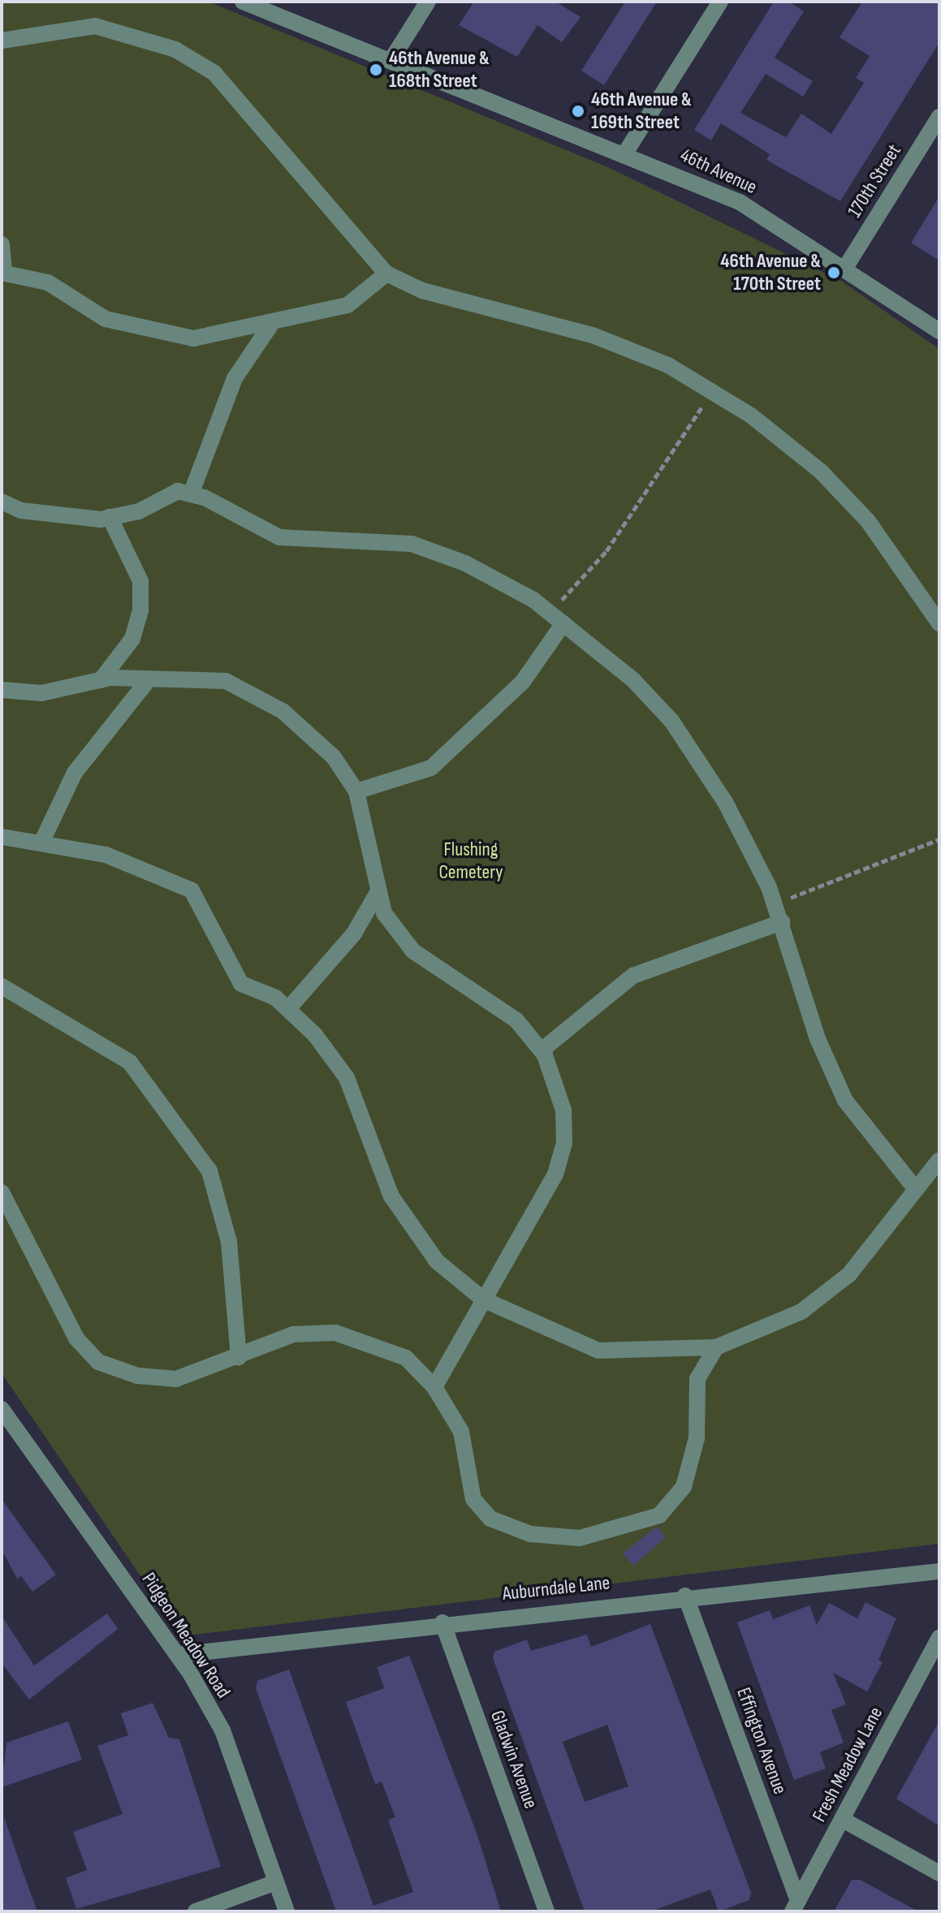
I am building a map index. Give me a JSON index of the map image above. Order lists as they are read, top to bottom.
{
  "streets": {
    "street": [
      "46th Avenue",
      "170th Street",
      "Auburndale Lane",
      "Pidgeon Meadow Road",
      "Effington Avenue",
      "Gladwin Avenue",
      "Fresh Meadow Lane"
    ]
  },
  "crossings": [
    ["46th Avenue", "170th Street"],
    ["Auburndale Lane", "Pidgeon Meadow Road"],
    ["Auburndale Lane", "Effington Avenue"],
    ["Auburndale Lane", "Gladwin Avenue"],
    ["Effington Avenue", "Fresh Meadow Lane"]
  ],
  "parks": ["Flushing Cemetery"],
  "places": ["46th Avenue & 168th Street", "46th Avenue & 169th Street", "46th Avenue & 170th Street"]
}
